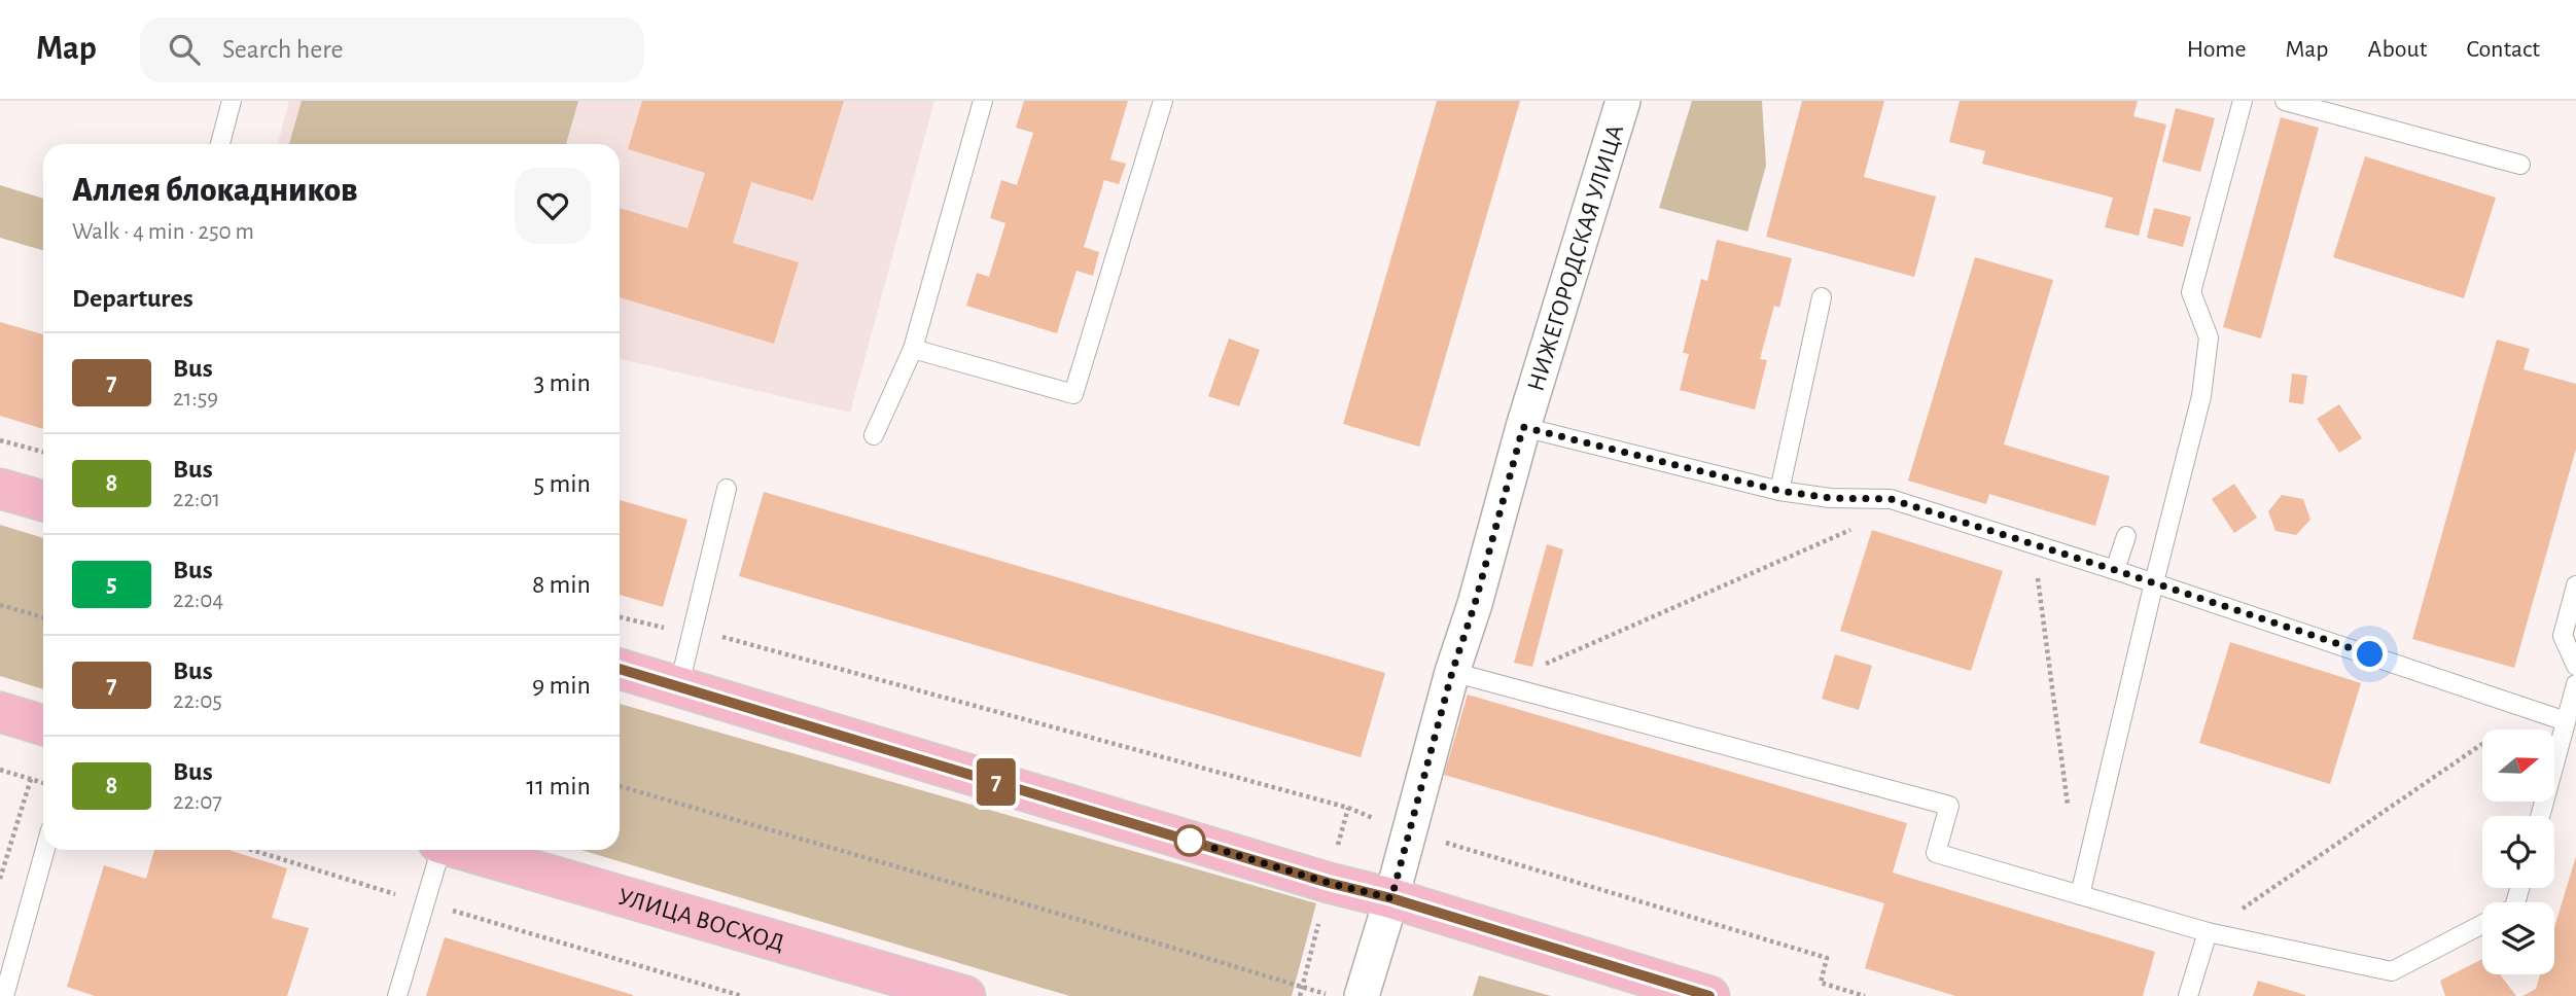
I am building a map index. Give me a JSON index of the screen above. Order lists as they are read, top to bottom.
{
  "streets": {
    "main road": ["УЛИЦА ВОСХОД"],
    "street": ["НИЖЕГОРОДСКАЯ УЛИЦА"]
  },
  "lines": ["bus line 7"],
  "north": "right",
  "page": {
    "header": "Map",
    "search": "Search here",
    "nav": [
      "Home",
      "Map",
      "About",
      "Contact"
    ],
    "on_map": "7",
    "heading": [
      ["Аллея блокадников", "Walk · 4 min · 250 m"],
      "Departures"
    ],
    "list": [
      {
        "mark": "7",
        "name": "Bus",
        "note": "21:59",
        "value": "3 min"
      },
      {
        "mark": "8",
        "name": "Bus",
        "note": "22:01",
        "value": "5 min"
      },
      {
        "mark": "5",
        "name": "Bus",
        "note": "22:04",
        "value": "8 min"
      },
      {
        "mark": "7",
        "name": "Bus",
        "note": "22:05",
        "value": "9 min"
      },
      {
        "mark": "8",
        "name": "Bus",
        "note": "22:07",
        "value": "11 min"
      }
    ]
  }
}
